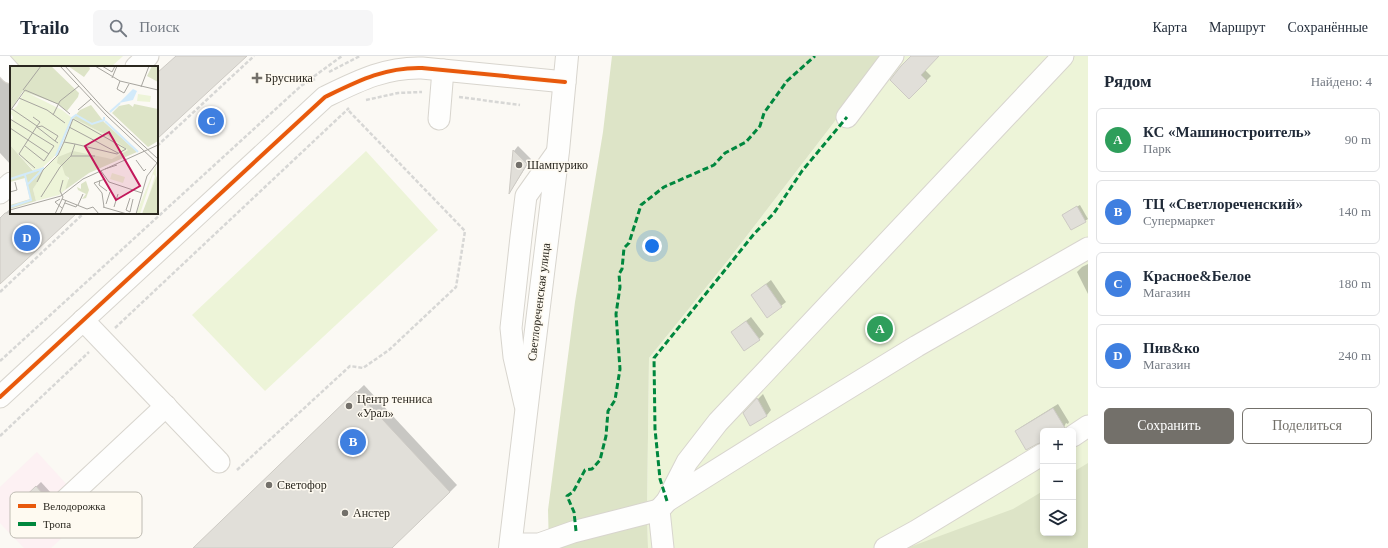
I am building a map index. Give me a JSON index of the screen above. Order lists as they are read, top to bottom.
{
  "streets": {
    "main road": ["Светлореченская улица"]
  },
  "places": {
    "health": ["Брусника"],
    "other": [
      "Шампурико",
      "Центр тенниса «Урал»",
      "Светофор",
      "Анстер"
    ]
  },
  "legend": ["Велодорожка", "Тропа"],
  "page": {
    "header": "Trailo",
    "search": "Поиск",
    "nav": ["Карта", "Маршрут", "Сохранённые"],
    "heading": ["Рядом", "Найдено: 4"],
    "pins": [
      "C",
      "D",
      "A",
      "B"
    ],
    "list": [
      {
        "mark": "A",
        "name": "КС «Машиностроитель»",
        "note": "Парк",
        "value": "90 m"
      },
      {
        "mark": "B",
        "name": "ТЦ «Светлореченский»",
        "note": "Супермаркет",
        "value": "140 m"
      },
      {
        "mark": "C",
        "name": "Красное&Белое",
        "note": "Магазин",
        "value": "180 m"
      },
      {
        "mark": "D",
        "name": "Пив&ко",
        "note": "Магазин",
        "value": "240 m"
      }
    ],
    "buttons": ["Сохранить", "Поделиться"],
    "map_buttons": ["+", "−"]
  }
}
